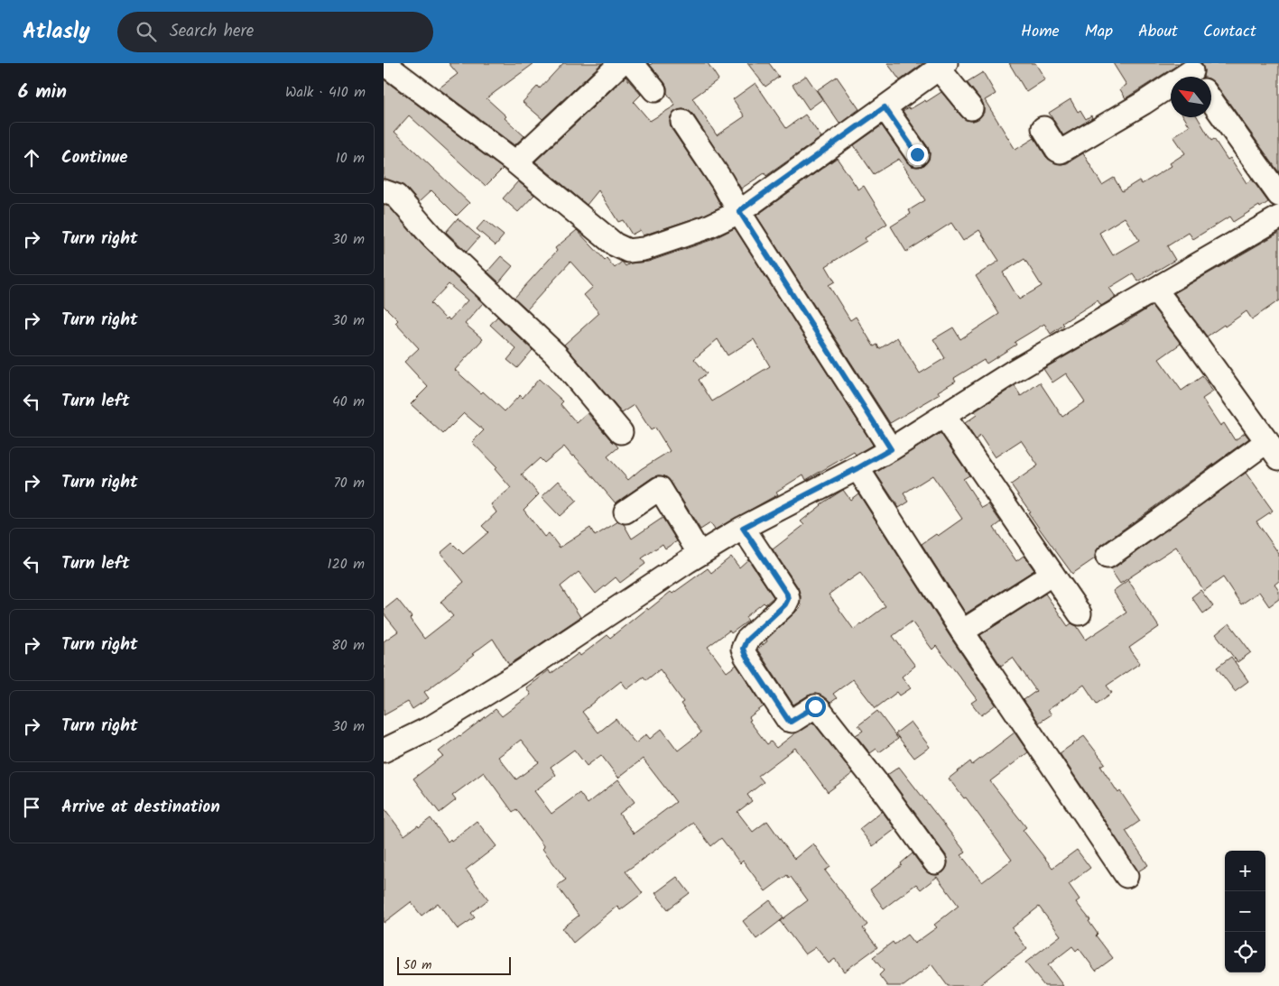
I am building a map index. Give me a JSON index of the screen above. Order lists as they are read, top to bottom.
{
  "scale_bar": "50 m",
  "north": "top left",
  "page": {
    "header": "Atlasly",
    "search": "Search here",
    "nav": [
      "Home",
      "Map",
      "About",
      "Contact"
    ],
    "heading": ["6 min", "Walk · 410 m"],
    "list": [
      ["Continue", "10 m"],
      ["Turn right", "30 m"],
      ["Turn right", "30 m"],
      ["Turn left", "40 m"],
      ["Turn right", "70 m"],
      ["Turn left", "120 m"],
      ["Turn right", "80 m"],
      ["Turn right", "30 m"],
      "Arrive at destination"
    ],
    "map_buttons": ["+", "−"],
    "scale": "50 m"
  }
}
